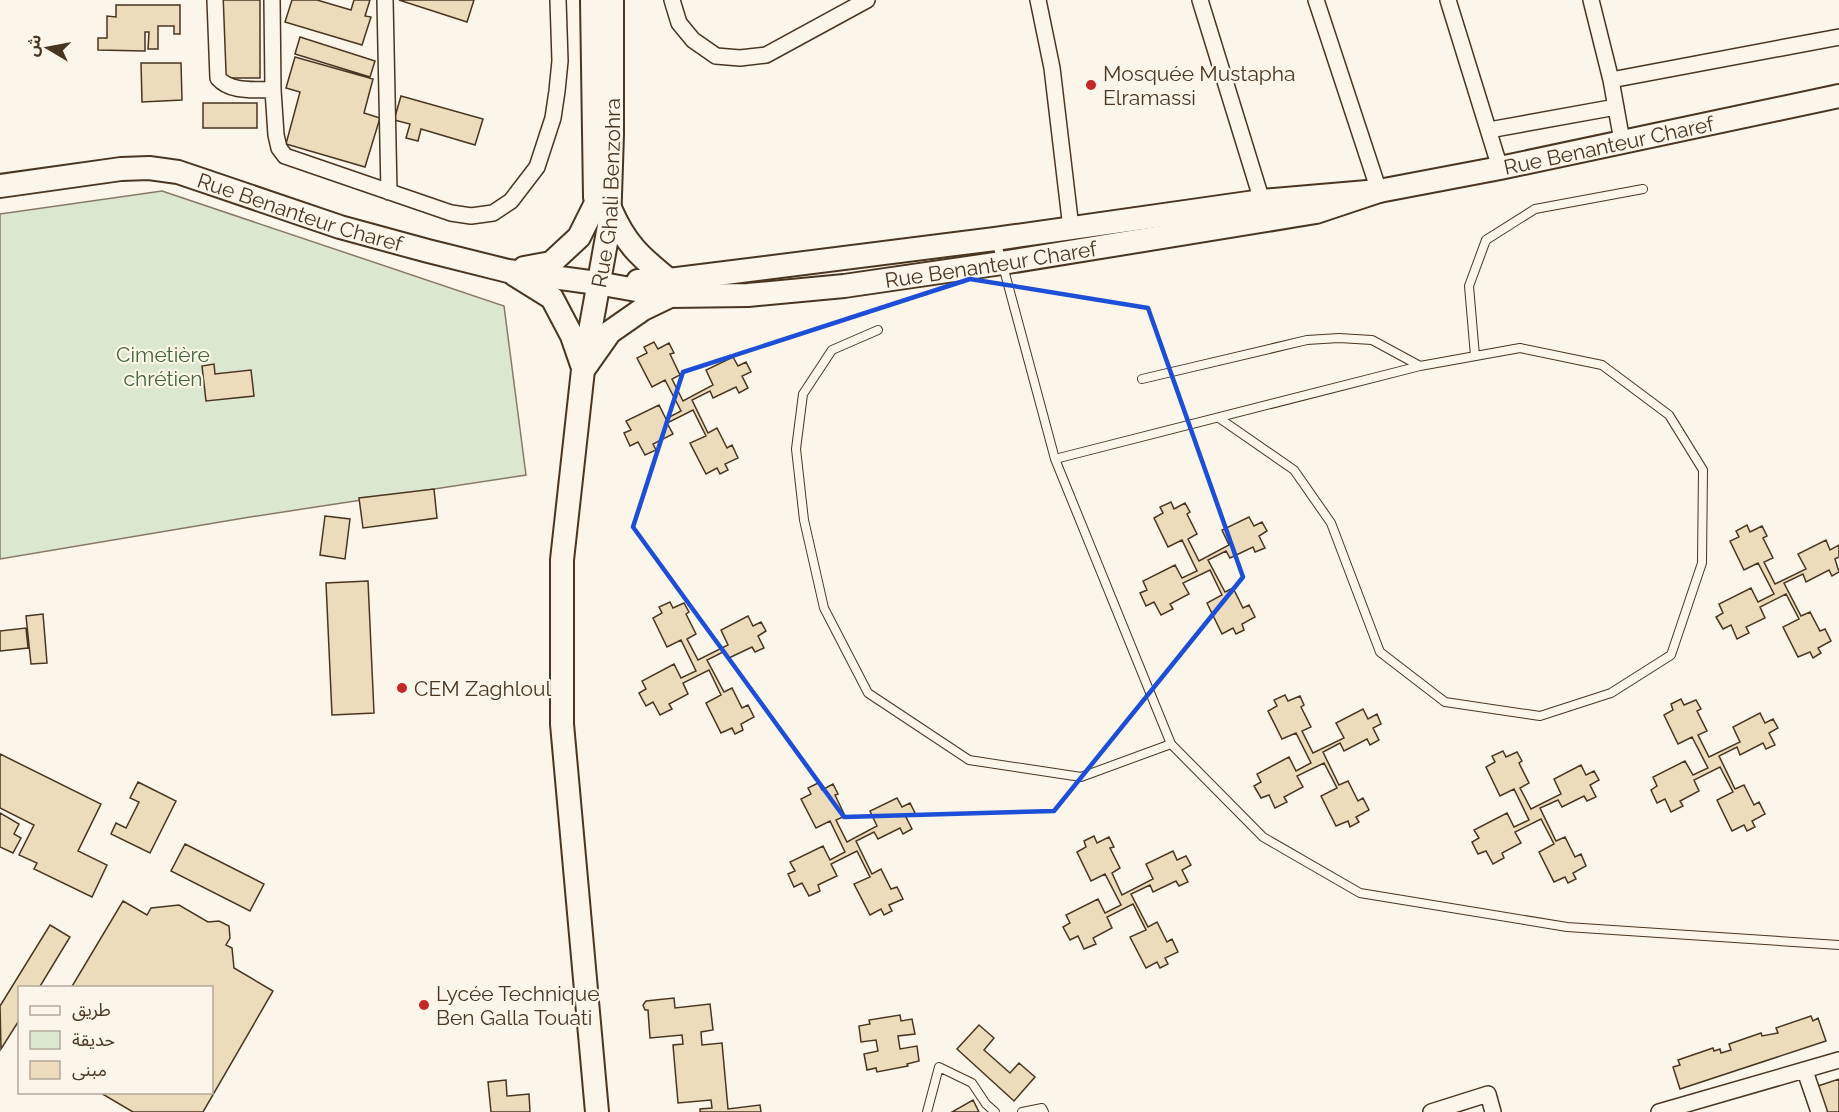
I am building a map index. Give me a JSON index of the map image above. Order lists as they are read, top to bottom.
{
  "streets": {
    "main road": ["Rue Benanteur Charef", "Rue Ghali Benzohra"]
  },
  "crossings": [
    ["Rue Benanteur Charef", "Rue Ghali Benzohra"]
  ],
  "parks": ["Cimetière chrétien"],
  "places": ["Mosquée Mustapha Elramassi", "CEM Zaghloul", "Lycée Technique Ben Galla Touati"],
  "legend": ["طريق", "حديقة", "مبنى"],
  "north": "left"
}
